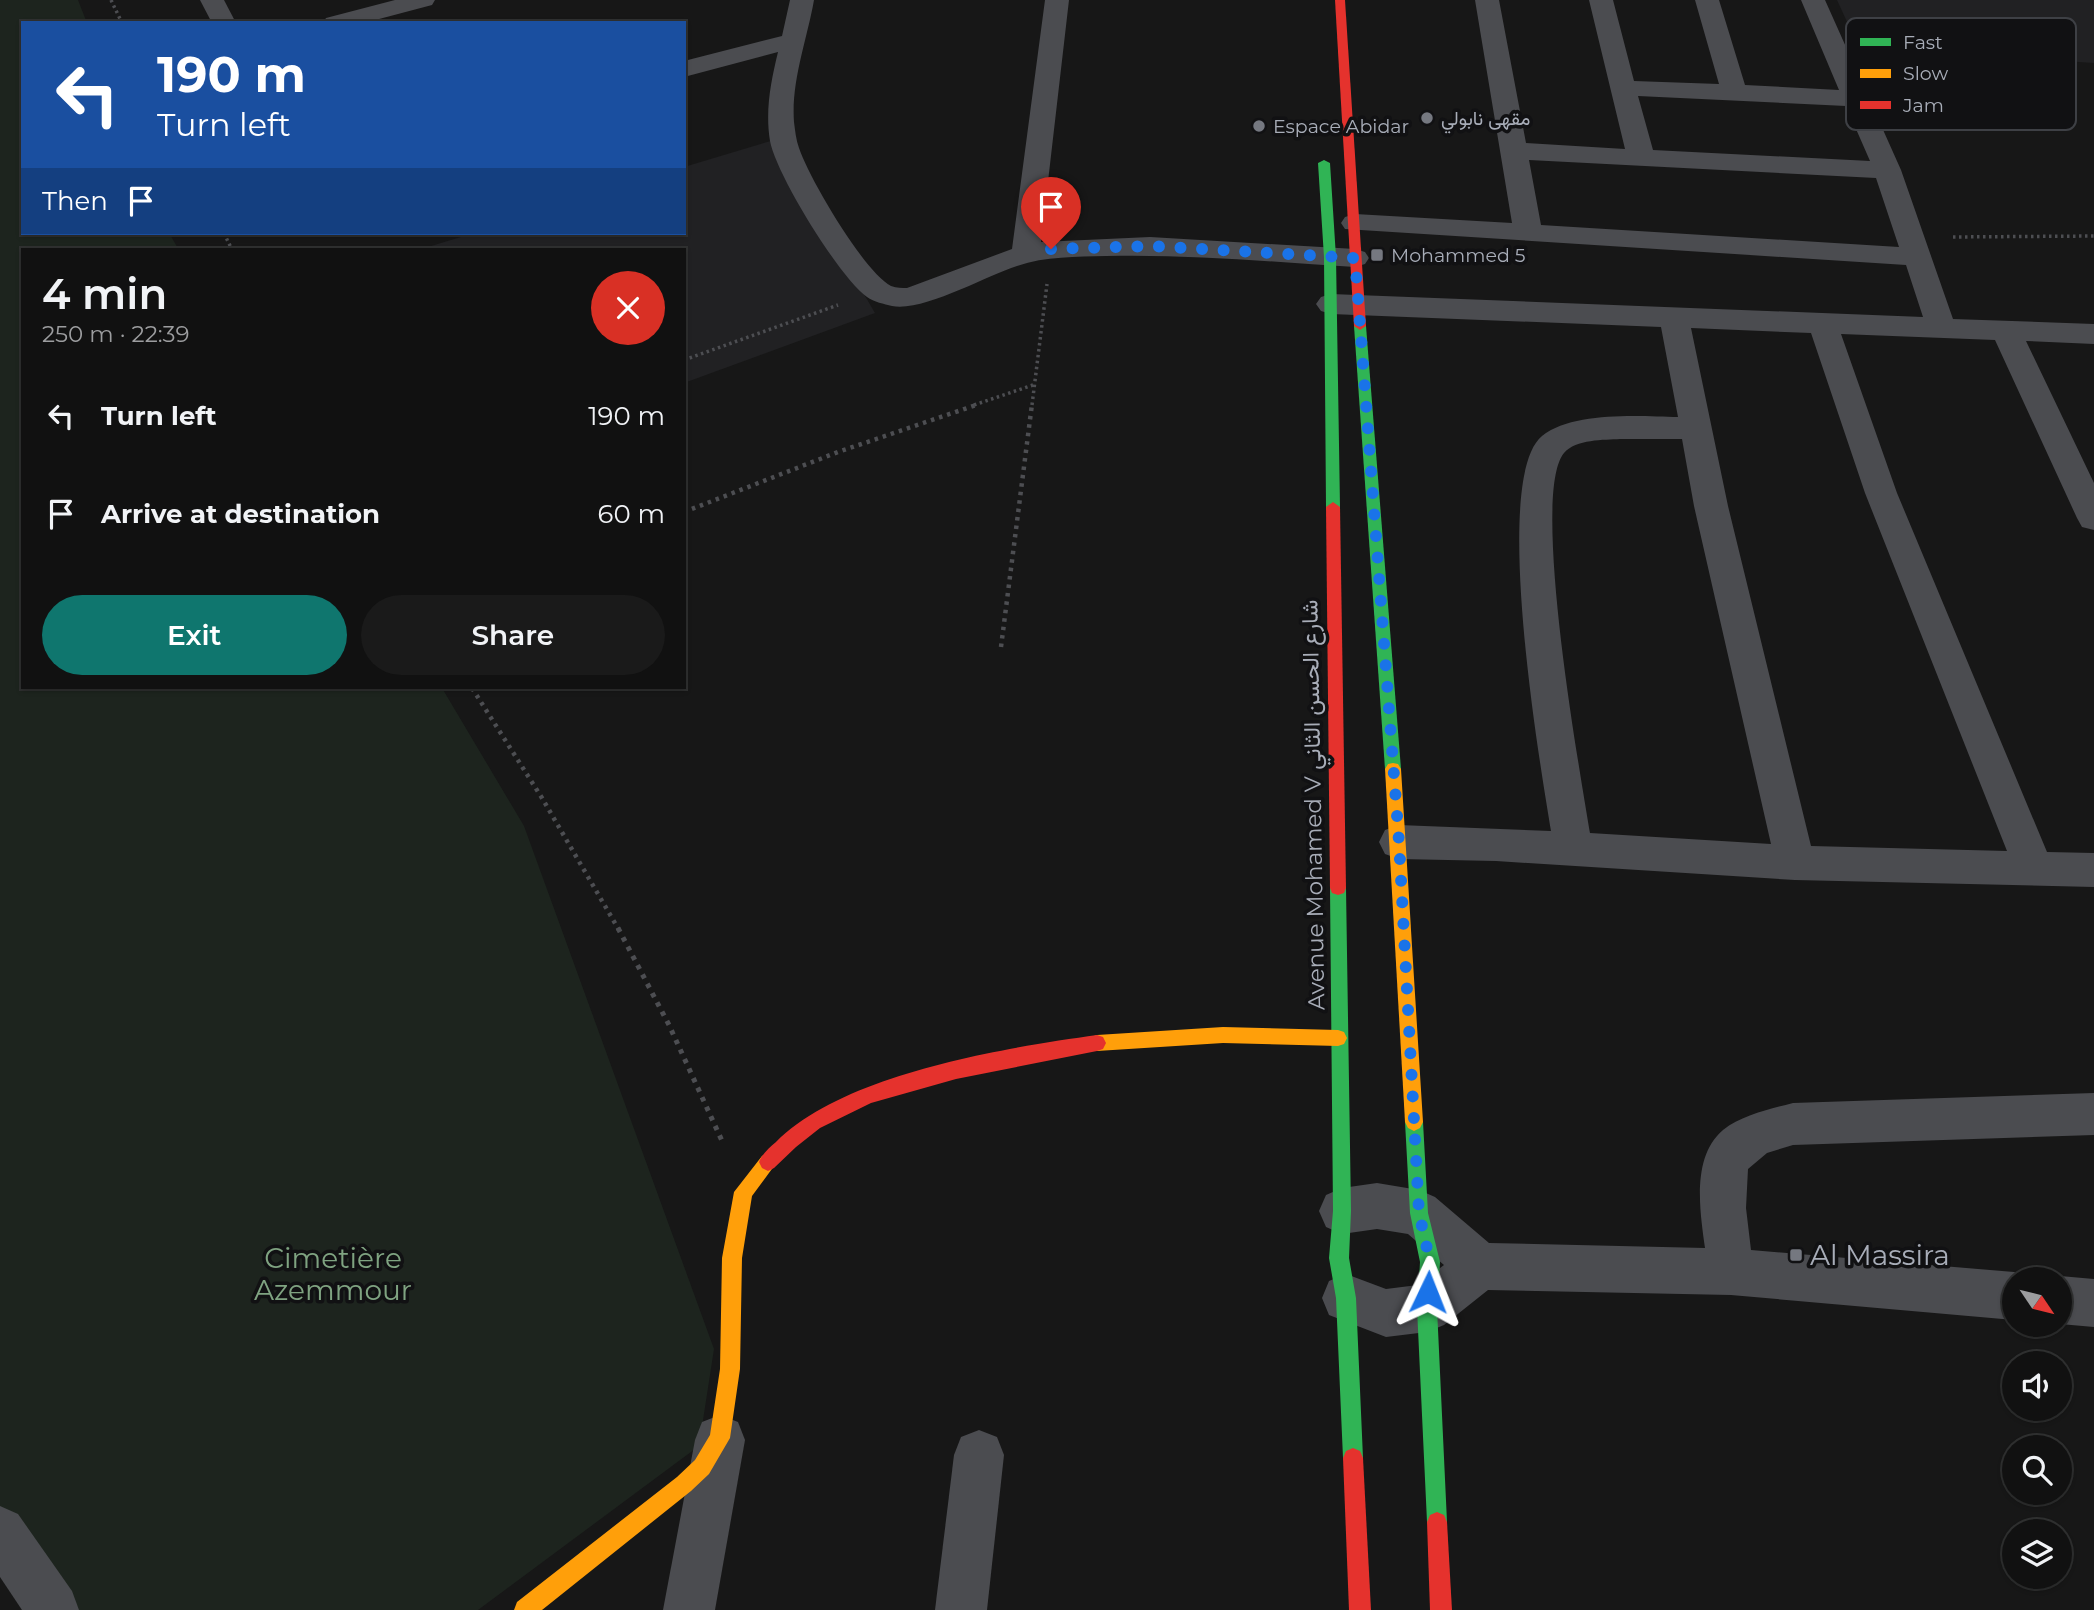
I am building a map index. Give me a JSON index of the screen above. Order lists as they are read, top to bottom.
{
  "streets": {
    "main road": ["Avenue Mohamed V شارع الحسن الثاني"]
  },
  "parks": ["Cimetière Azemmour"],
  "places": {
    "other": ["مقهى نابولي", "Espace Abidar"],
    "transit": ["Mohammed 5", "Al Massira"]
  },
  "legend": ["Fast", "Slow", "Jam"],
  "north": "bottom right",
  "page": {
    "turn": ["190 m", "Turn left"],
    "then": "Then",
    "heading": ["4 min", "250 m · 22:39"],
    "list": [
      {
        "name": "Turn left",
        "value": "190 m"
      },
      {
        "name": "Arrive at destination",
        "value": "60 m"
      }
    ],
    "buttons": ["Exit", "Share"]
  }
}
